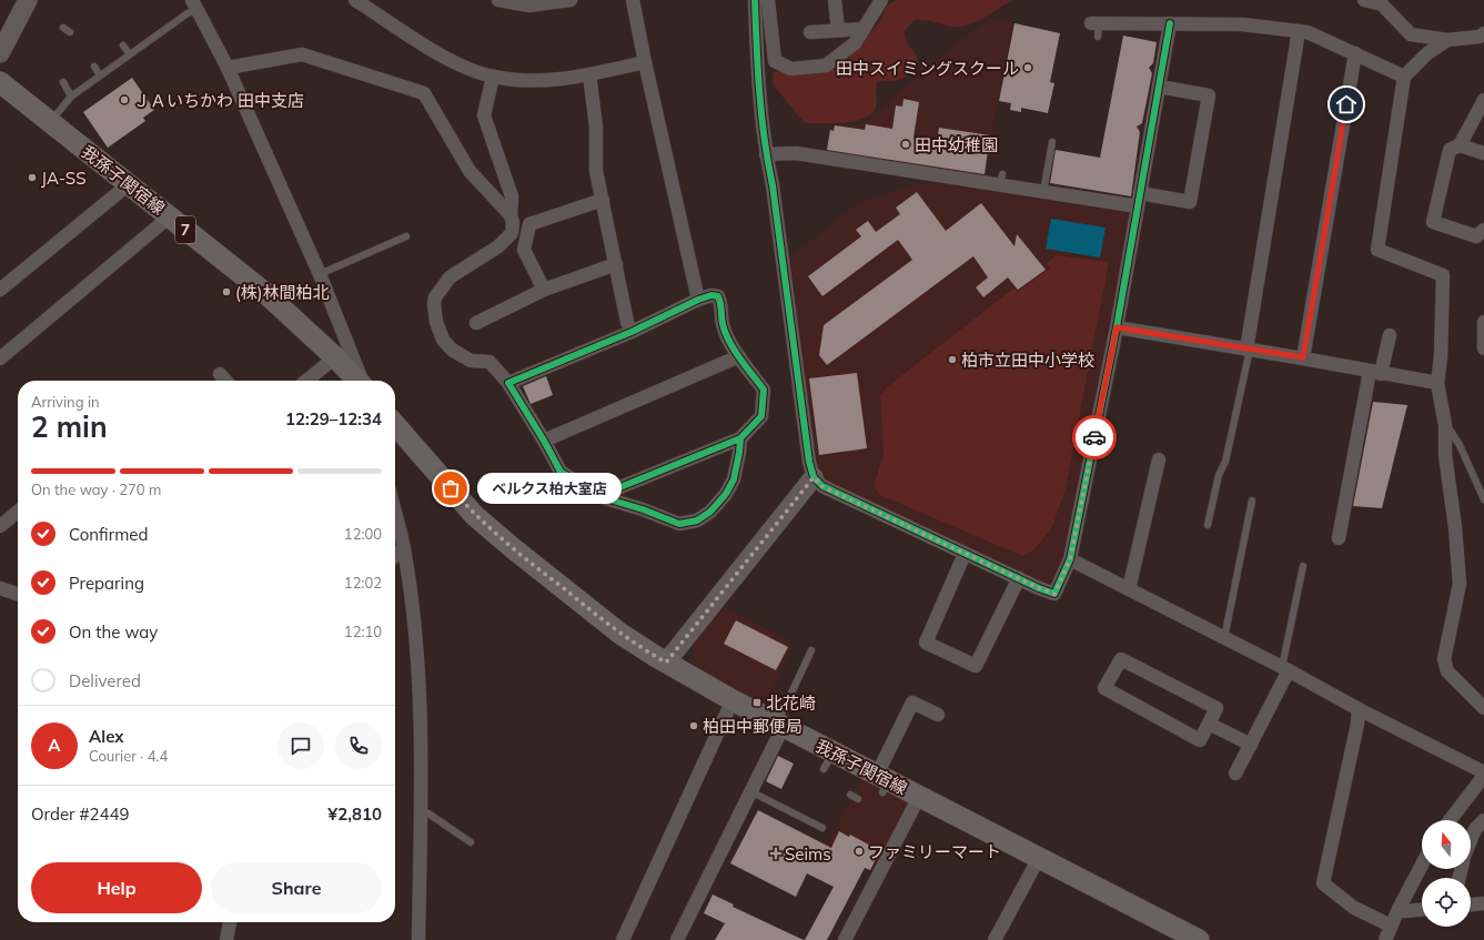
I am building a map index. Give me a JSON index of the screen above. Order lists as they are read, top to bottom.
{
  "streets": {
    "main road": ["我孫子関宿線", "7"]
  },
  "places": {
    "other": [
      "田中スイミングスクール",
      "ＪＡいちかわ 田中支店",
      "田中幼稚園",
      "JA-SS",
      "(株)林間柏北",
      "柏市立田中小学校",
      "ベルクス柏大室店",
      "柏田中郵便局",
      "ファミリーマート"
    ],
    "transit": ["北花崎"],
    "health": ["Seims"]
  },
  "north": "top",
  "page": {
    "heading": ["2 min", "Arriving in", "12:29–12:34"],
    "panel": [
      "Alex",
      "Courier · 4.4",
      "Order #2449",
      "¥2,810"
    ],
    "bar": "On the way · 270 m",
    "bubble": "ベルクス柏大室店",
    "list": [
      ["Confirmed", "12:00"],
      ["Preparing", "12:02"],
      ["On the way", "12:10"],
      "Delivered"
    ],
    "round": "A",
    "buttons": ["Help", "Share"]
  }
}
